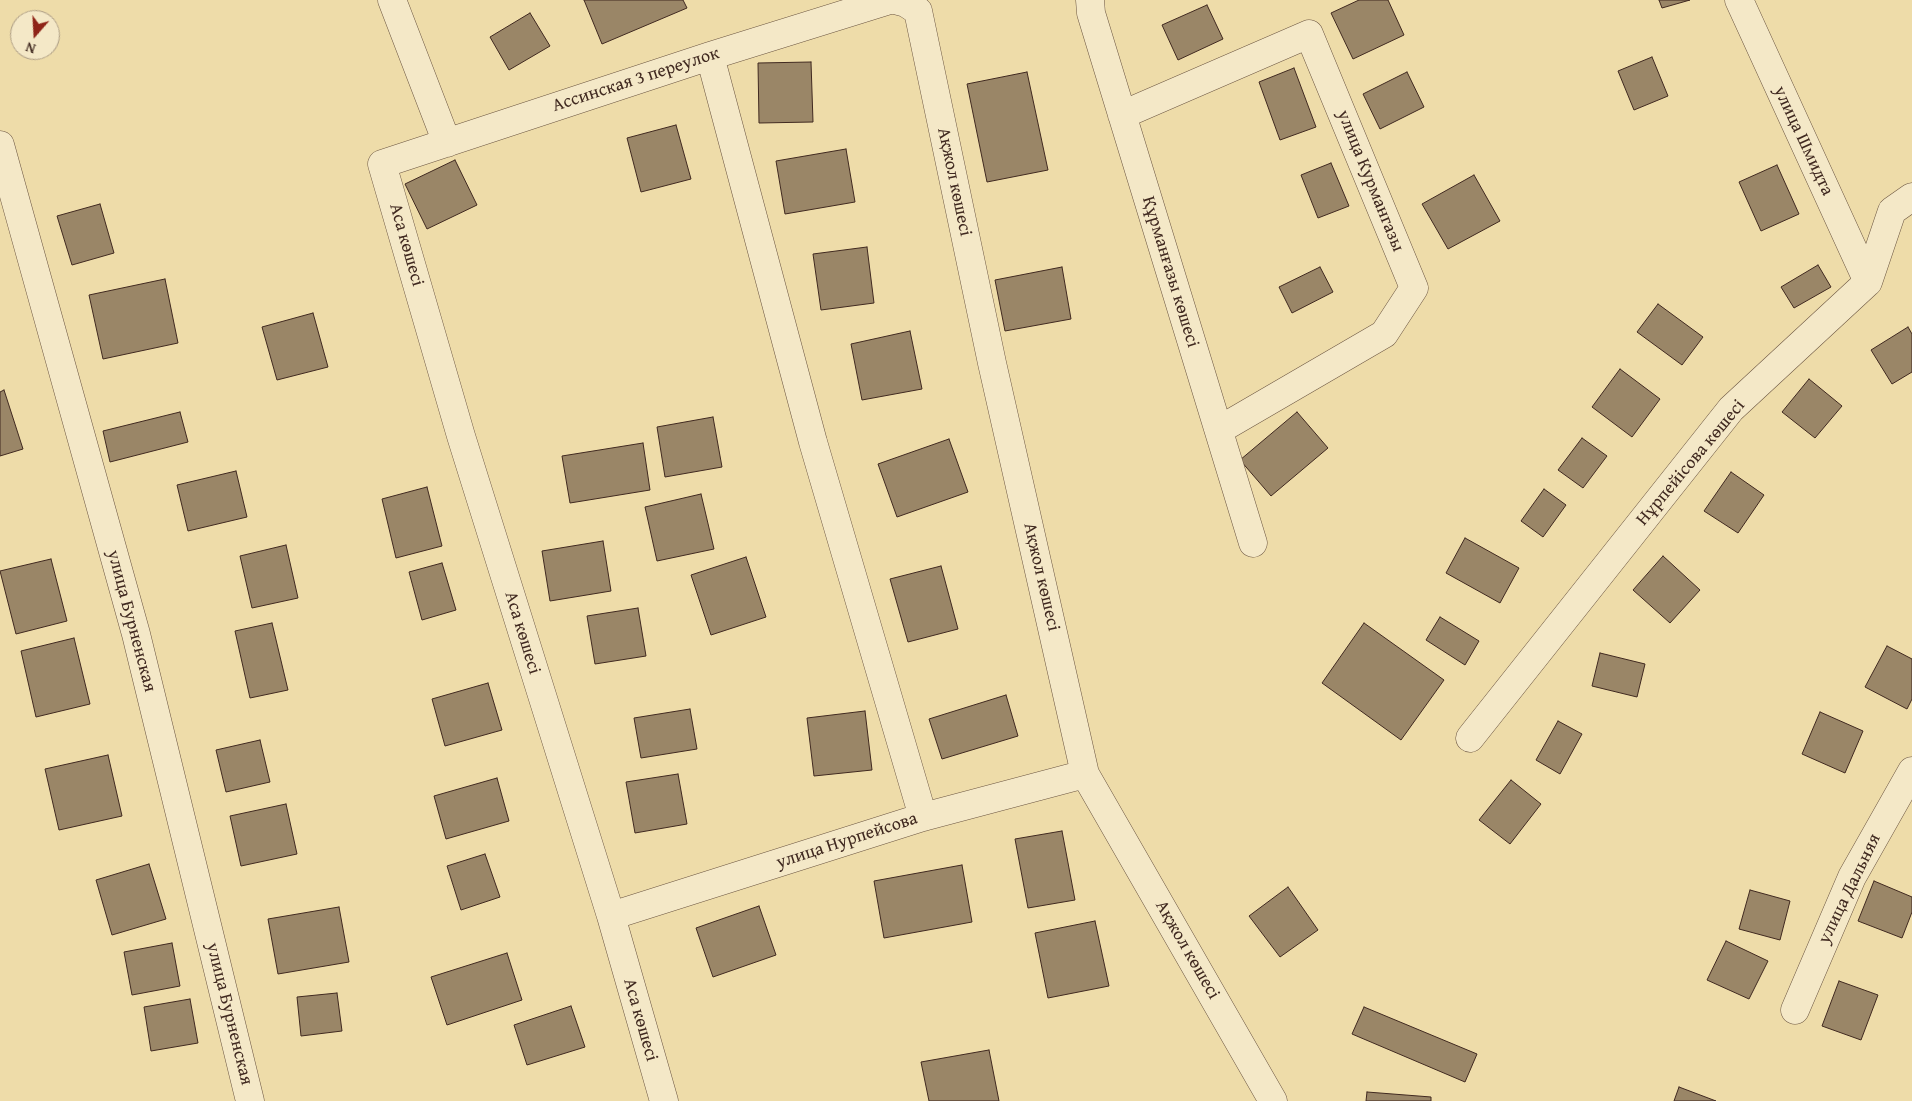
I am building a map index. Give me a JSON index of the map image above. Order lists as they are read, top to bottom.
{
  "streets": {
    "street": [
      "Ассинская 3 переулок",
      "улица Шмидта",
      "улица Курмангазы",
      "Ақжол көшесі",
      "Аса көшесі",
      "Құрманғазы көшесі",
      "Нұрпейісова көшесі",
      "улица Бурненская",
      "улица Нурпейсова",
      "улица Дальняя"
    ]
  },
  "crossings": [
    ["Ассинская 3 переулок", "Аса көшесі"],
    ["улица Шмидта", "Нұрпейісова көшесі"],
    ["улица Курмангазы", "Құрманғазы көшесі"],
    ["Ақжол көшесі", "улица Нурпейсова"],
    ["Аса көшесі", "улица Нурпейсова"]
  ],
  "north": "bottom"
}
